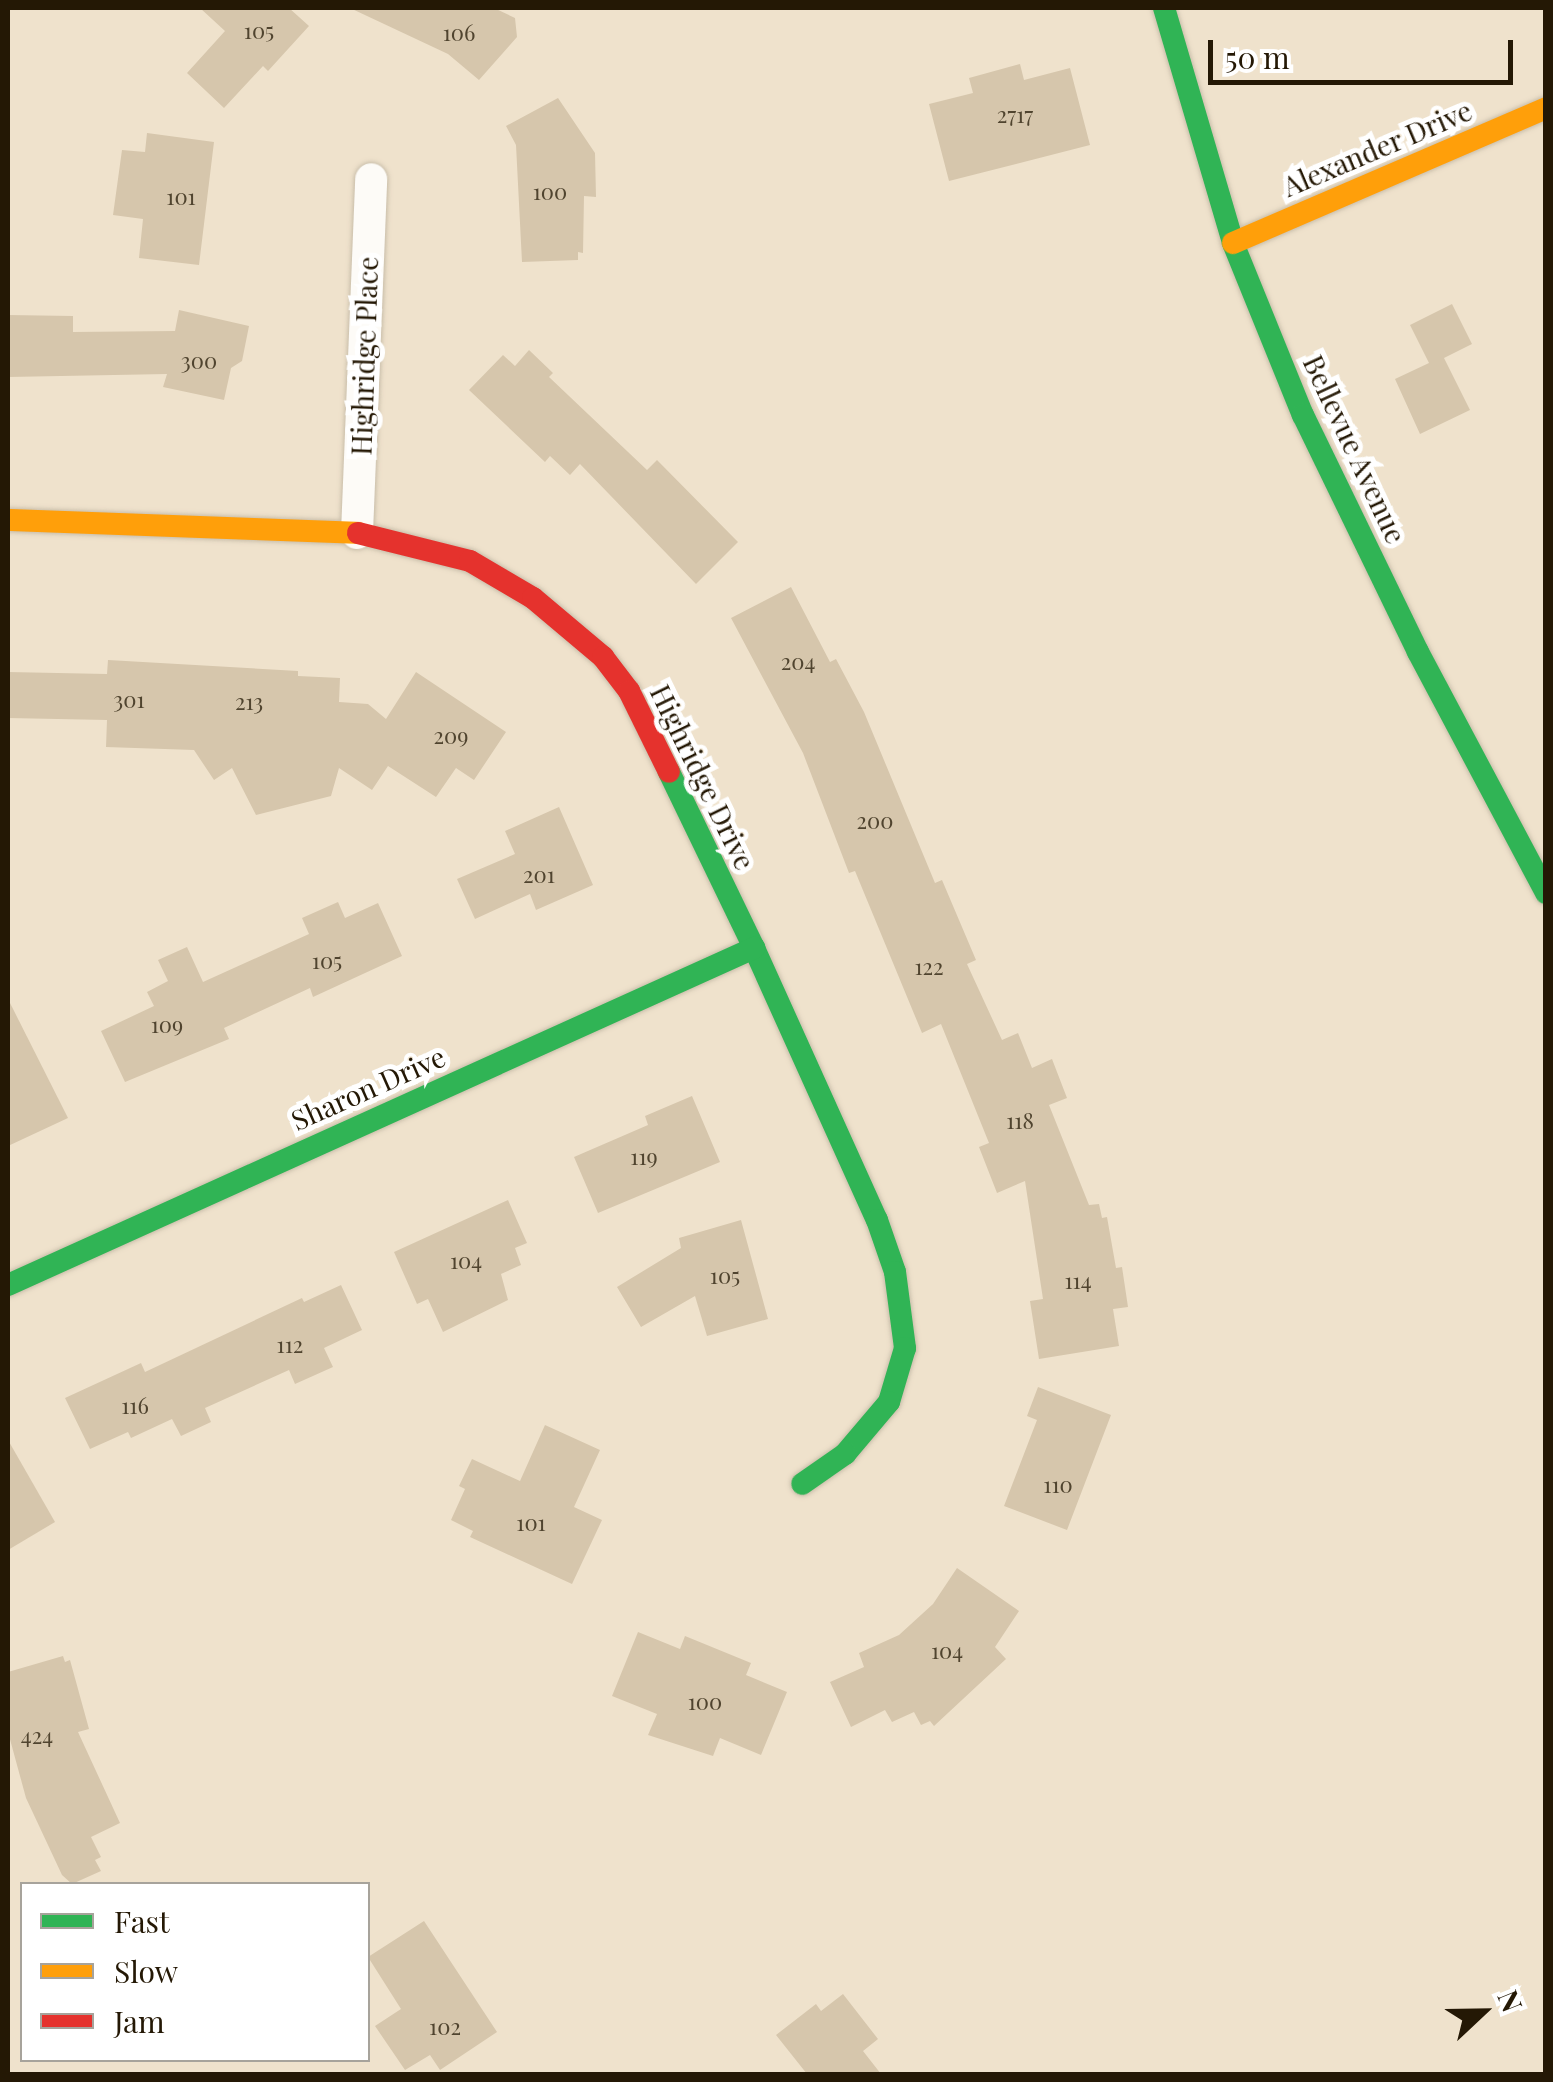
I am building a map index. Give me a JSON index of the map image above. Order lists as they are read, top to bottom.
{
  "streets": {
    "street": [
      "Alexander Drive",
      "Highridge Place",
      "Bellevue Avenue",
      "Highridge Drive",
      "Sharon Drive"
    ]
  },
  "crossings": [
    ["Alexander Drive", "Bellevue Avenue"],
    ["Highridge Place", "Highridge Drive"],
    ["Highridge Drive", "Sharon Drive"]
  ],
  "house_numbers": [
    "105",
    "106",
    "2717",
    "100",
    "101",
    "300",
    "204",
    "301",
    "213",
    "209",
    "200",
    "201",
    "105",
    "122",
    "109",
    "118",
    "119",
    "104",
    "105",
    "114",
    "112",
    "116",
    "110",
    "101",
    "104",
    "100",
    "424",
    "102"
  ],
  "legend": ["Fast", "Slow", "Jam"],
  "scale_bar": "50 m",
  "north": "right"
}
